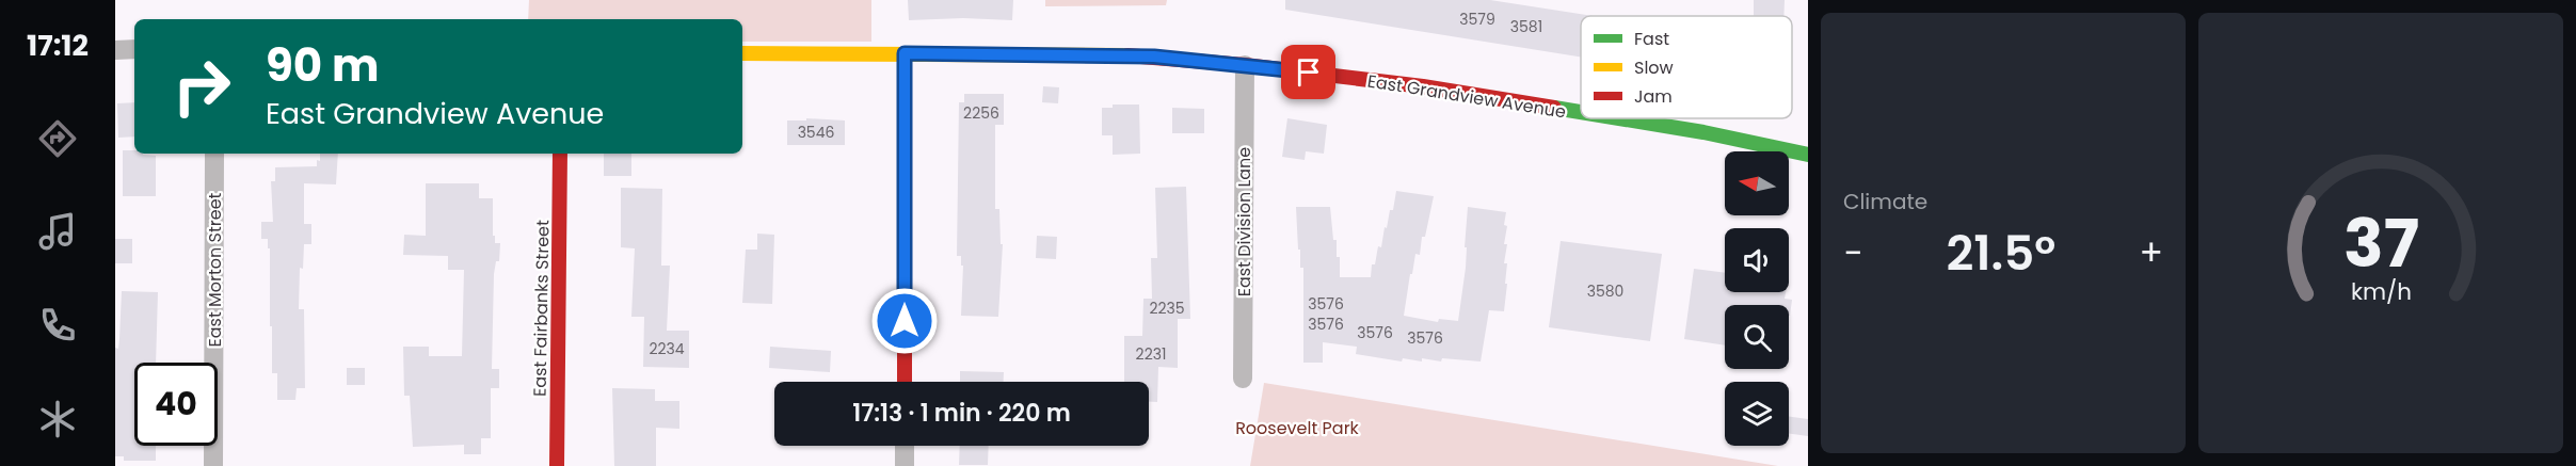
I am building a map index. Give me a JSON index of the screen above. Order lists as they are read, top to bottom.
{
  "streets": {
    "street": [
      "East Grandview Avenue",
      "East Division Lane",
      "East Morton Street",
      "East Fairbanks Street"
    ]
  },
  "crossings": [
    ["East Grandview Avenue", "East Division Lane"]
  ],
  "parks": ["Roosevelt Park"],
  "house_numbers": [
    "3579",
    "3581",
    "2256",
    "3546",
    "3580",
    "3576",
    "2235",
    "3576",
    "3576",
    "3576",
    "2234",
    "2231"
  ],
  "legend": ["Fast", "Slow", "Jam"],
  "north": "left",
  "page": {
    "tabs": "17:12",
    "tile": "Climate",
    "turn": ["90 m", "East Grandview Avenue"],
    "heat": ["−", "21.5°", "+"],
    "limit": "40",
    "trip": "17:13 · 1 min · 220 m",
    "gauge": ["37", "km/h"]
  }
}
